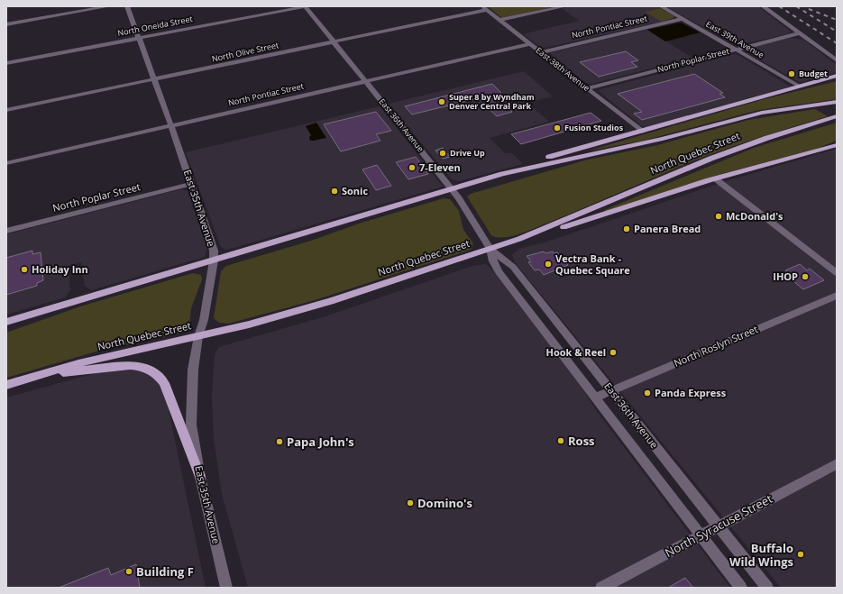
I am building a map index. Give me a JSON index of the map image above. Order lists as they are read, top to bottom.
{
  "streets": {
    "main road": ["North Quebec Street"],
    "street": [
      "North Oneida Street",
      "North Pontiac Street",
      "East 39th Avenue",
      "North Olive Street",
      "North Poplar Street",
      "East 38th Avenue",
      "East 36th Avenue",
      "East 35th Avenue",
      "North Roslyn Street",
      "North Syracuse Street"
    ]
  },
  "crossings": [
    ["North Oneida Street", "East 36th Avenue"],
    ["North Oneida Street", "East 35th Avenue"],
    ["North Pontiac Street", "East 39th Avenue"],
    ["North Pontiac Street", "East 38th Avenue"],
    ["North Pontiac Street", "East 36th Avenue"],
    ["North Pontiac Street", "East 35th Avenue"],
    ["East 39th Avenue", "North Poplar Street"],
    ["North Olive Street", "East 38th Avenue"],
    ["North Olive Street", "East 36th Avenue"],
    ["North Olive Street", "East 35th Avenue"],
    ["North Poplar Street", "East 38th Avenue"],
    ["North Poplar Street", "East 35th Avenue"],
    ["East 36th Avenue", "North Quebec Street"],
    ["East 36th Avenue", "North Roslyn Street"],
    ["East 36th Avenue", "North Syracuse Street"],
    ["North Quebec Street", "East 35th Avenue"]
  ],
  "places": [
    "Budget",
    "Super 8 by Wyndham Denver Central Park",
    "Fusion Studios",
    "Drive Up",
    "7-Eleven",
    "Sonic",
    "McDonald's",
    "Panera Bread",
    "Vectra Bank - Quebec Square",
    "Holiday Inn",
    "IHOP",
    "Hook & Reel",
    "Panda Express",
    "Ross",
    "Papa John's",
    "Domino's",
    "Buffalo Wild Wings",
    "Building F"
  ]
}
